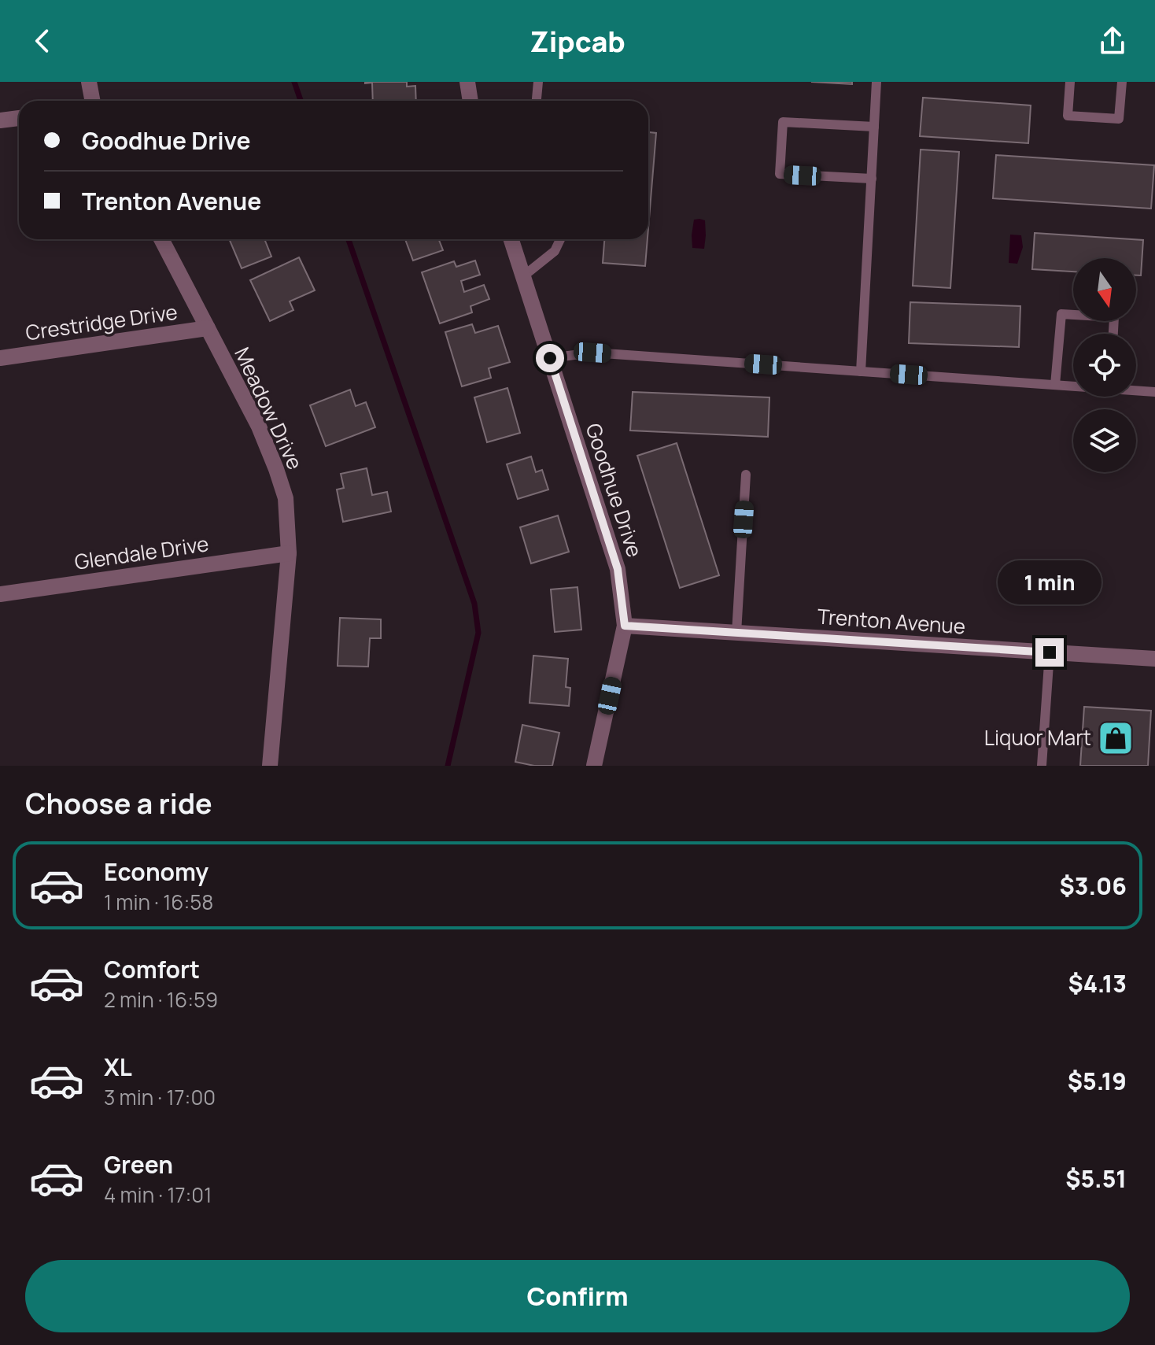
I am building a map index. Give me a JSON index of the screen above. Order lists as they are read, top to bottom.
{
  "streets": {
    "street": [
      "Crestridge Drive",
      "Meadow Drive",
      "Goodhue Drive",
      "Glendale Drive",
      "Trenton Avenue"
    ]
  },
  "crossings": [
    ["Crestridge Drive", "Meadow Drive"],
    ["Meadow Drive", "Glendale Drive"],
    ["Goodhue Drive", "Trenton Avenue"]
  ],
  "places": {
    "shop": ["Liquor Mart"]
  },
  "north": "bottom",
  "page": {
    "header": "Zipcab",
    "banner": ["Goodhue Drive", "Trenton Avenue"],
    "bubble": "1 min",
    "heading": "Choose a ride",
    "list": [
      {
        "name": "Economy",
        "note": "1 min · 16:58",
        "value": "$3.06"
      },
      {
        "name": "Comfort",
        "note": "2 min · 16:59",
        "value": "$4.13"
      },
      {
        "name": "XL",
        "note": "3 min · 17:00",
        "value": "$5.19"
      },
      {
        "name": "Green",
        "note": "4 min · 17:01",
        "value": "$5.51"
      }
    ],
    "buttons": "Confirm"
  }
}
